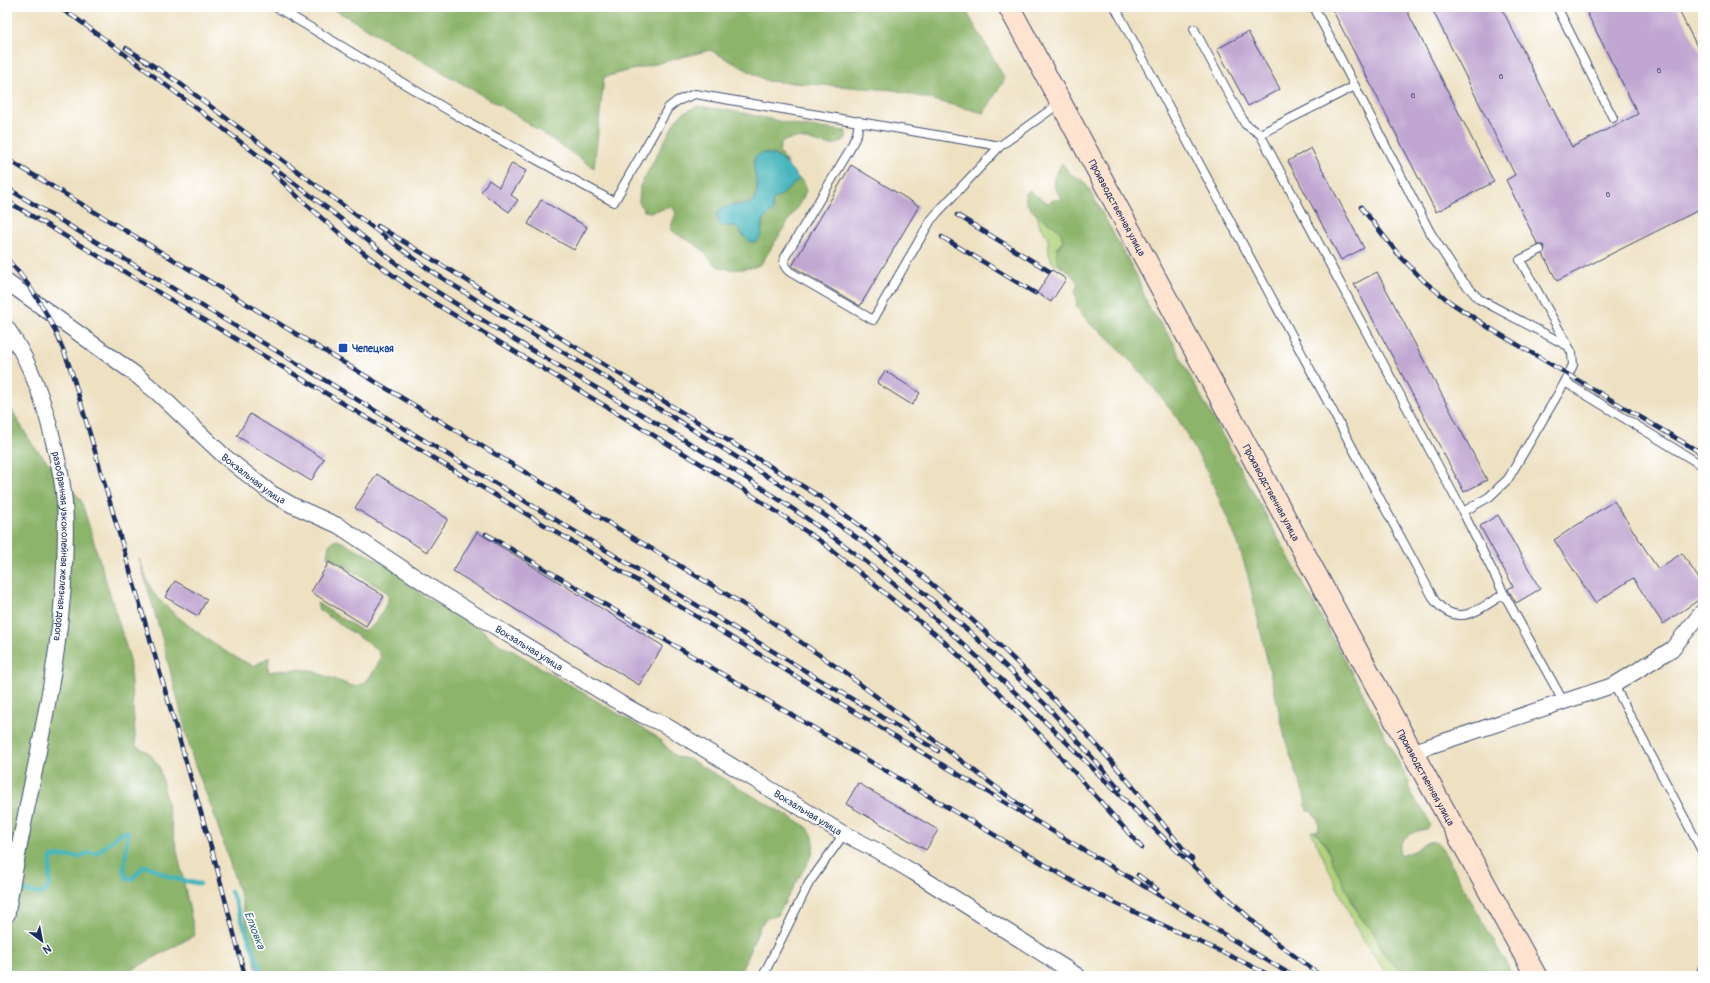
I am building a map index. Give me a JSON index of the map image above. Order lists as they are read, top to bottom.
{
  "streets": {
    "main road": ["Производственная улица"],
    "street": ["Вокзальная улица", "разобранная узкоколейная железная дорога"]
  },
  "water": ["Елховка"],
  "places": {
    "transit": ["Чепецкая"]
  },
  "house_numbers": [
    "6",
    "6",
    "6",
    "6"
  ],
  "north": "bottom right"
}
